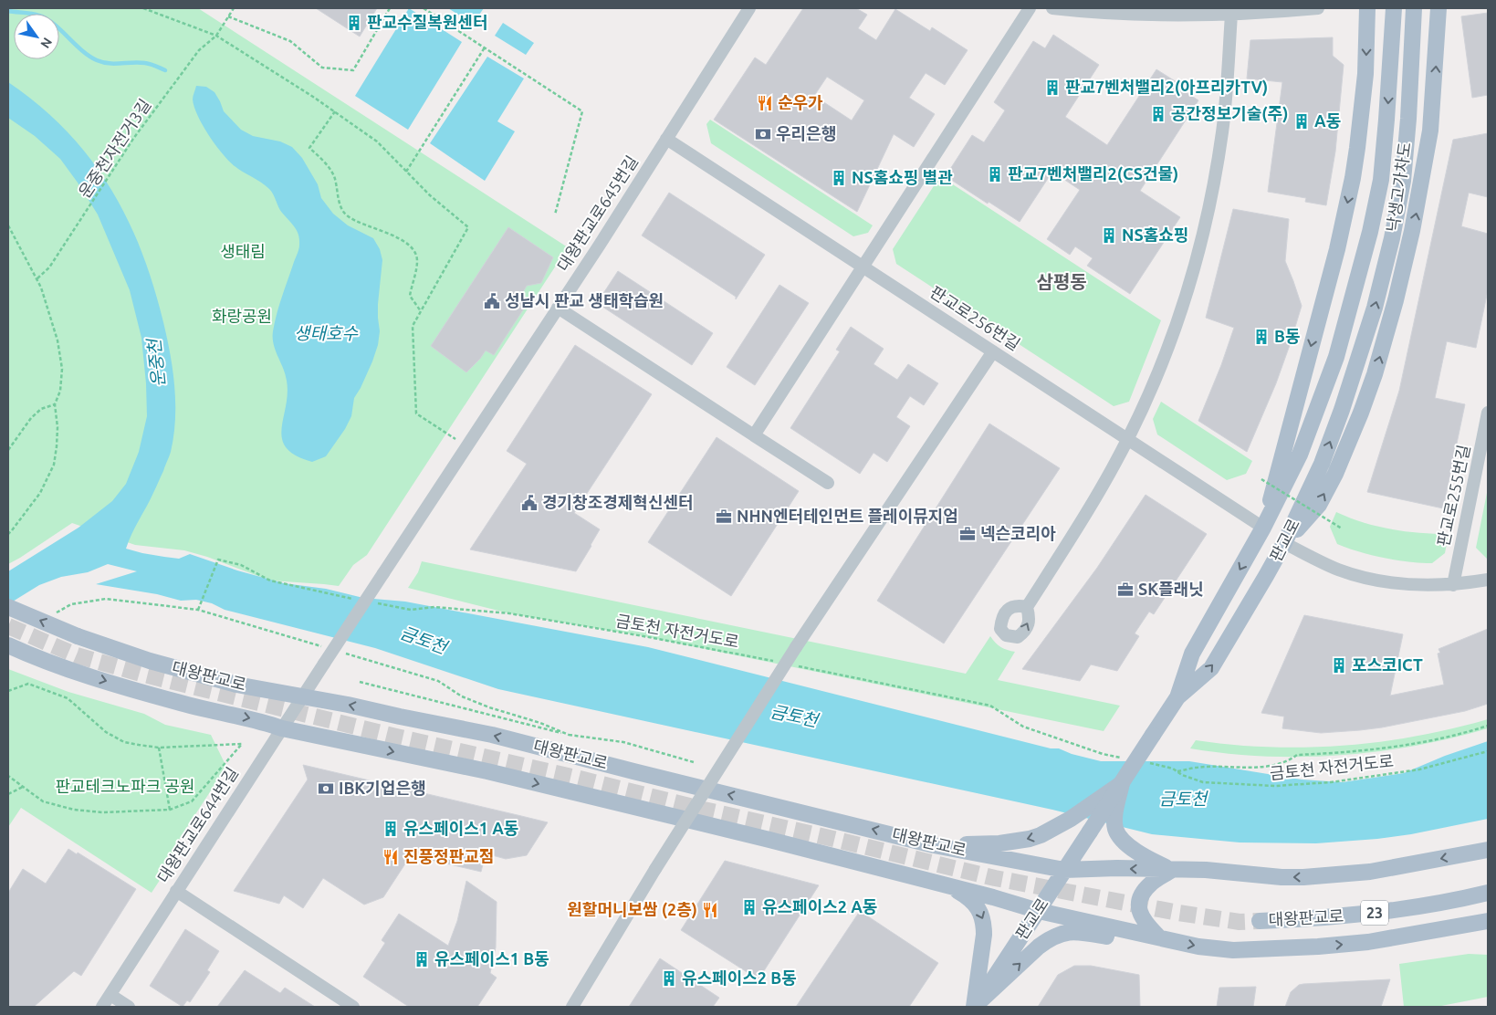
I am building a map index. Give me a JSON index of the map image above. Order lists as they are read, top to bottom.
{
  "streets": {
    "main road": [
      "낙생고가차도",
      "판교로",
      "대왕판교로",
      "23"
    ],
    "street": [
      "대왕판교로645번길",
      "판교로256번길",
      "판교로255번길",
      "대왕판교로644번길"
    ],
    "path": ["운중천자전거3길", "금토천 자전거도로"]
  },
  "crossings": [
    ["낙생고가차도", "판교로"],
    ["대왕판교로645번길", "판교로256번길"],
    ["대왕판교로645번길", "대왕판교로644번길"],
    ["판교로256번길", "판교로"],
    ["판교로", "대왕판교로"],
    ["대왕판교로", "대왕판교로644번길"]
  ],
  "districts": ["삼평동"],
  "water": ["생태호수", "운중천", "금토천"],
  "parks": ["생태림", "화랑공원", "판교테크노파크 공원"],
  "places": {
    "building": [
      "판교수질복원센터",
      "판교7벤처밸리2(아프리카TV)",
      "공간정보기술(주)",
      "A동",
      "판교7벤처밸리2(CS건물)",
      "NS홈쇼핑 별관",
      "NS홈쇼핑",
      "B동",
      "포스코ICT",
      "유스페이스1 A동",
      "유스페이스2 A동",
      "유스페이스1 B동",
      "유스페이스2 B동"
    ],
    "restaurant": ["순우가", "진풍정판교점", "원할머니보쌈 (2층)"],
    "bank": ["우리은행", "IBK기업은행"],
    "public building": ["성남시 판교 생태학습원", "경기창조경제혁신센터"],
    "office": ["NHN엔터테인먼트 플레이뮤지엄", "넥슨코리아", "SK플래닛"]
  },
  "north": "bottom right"
}
